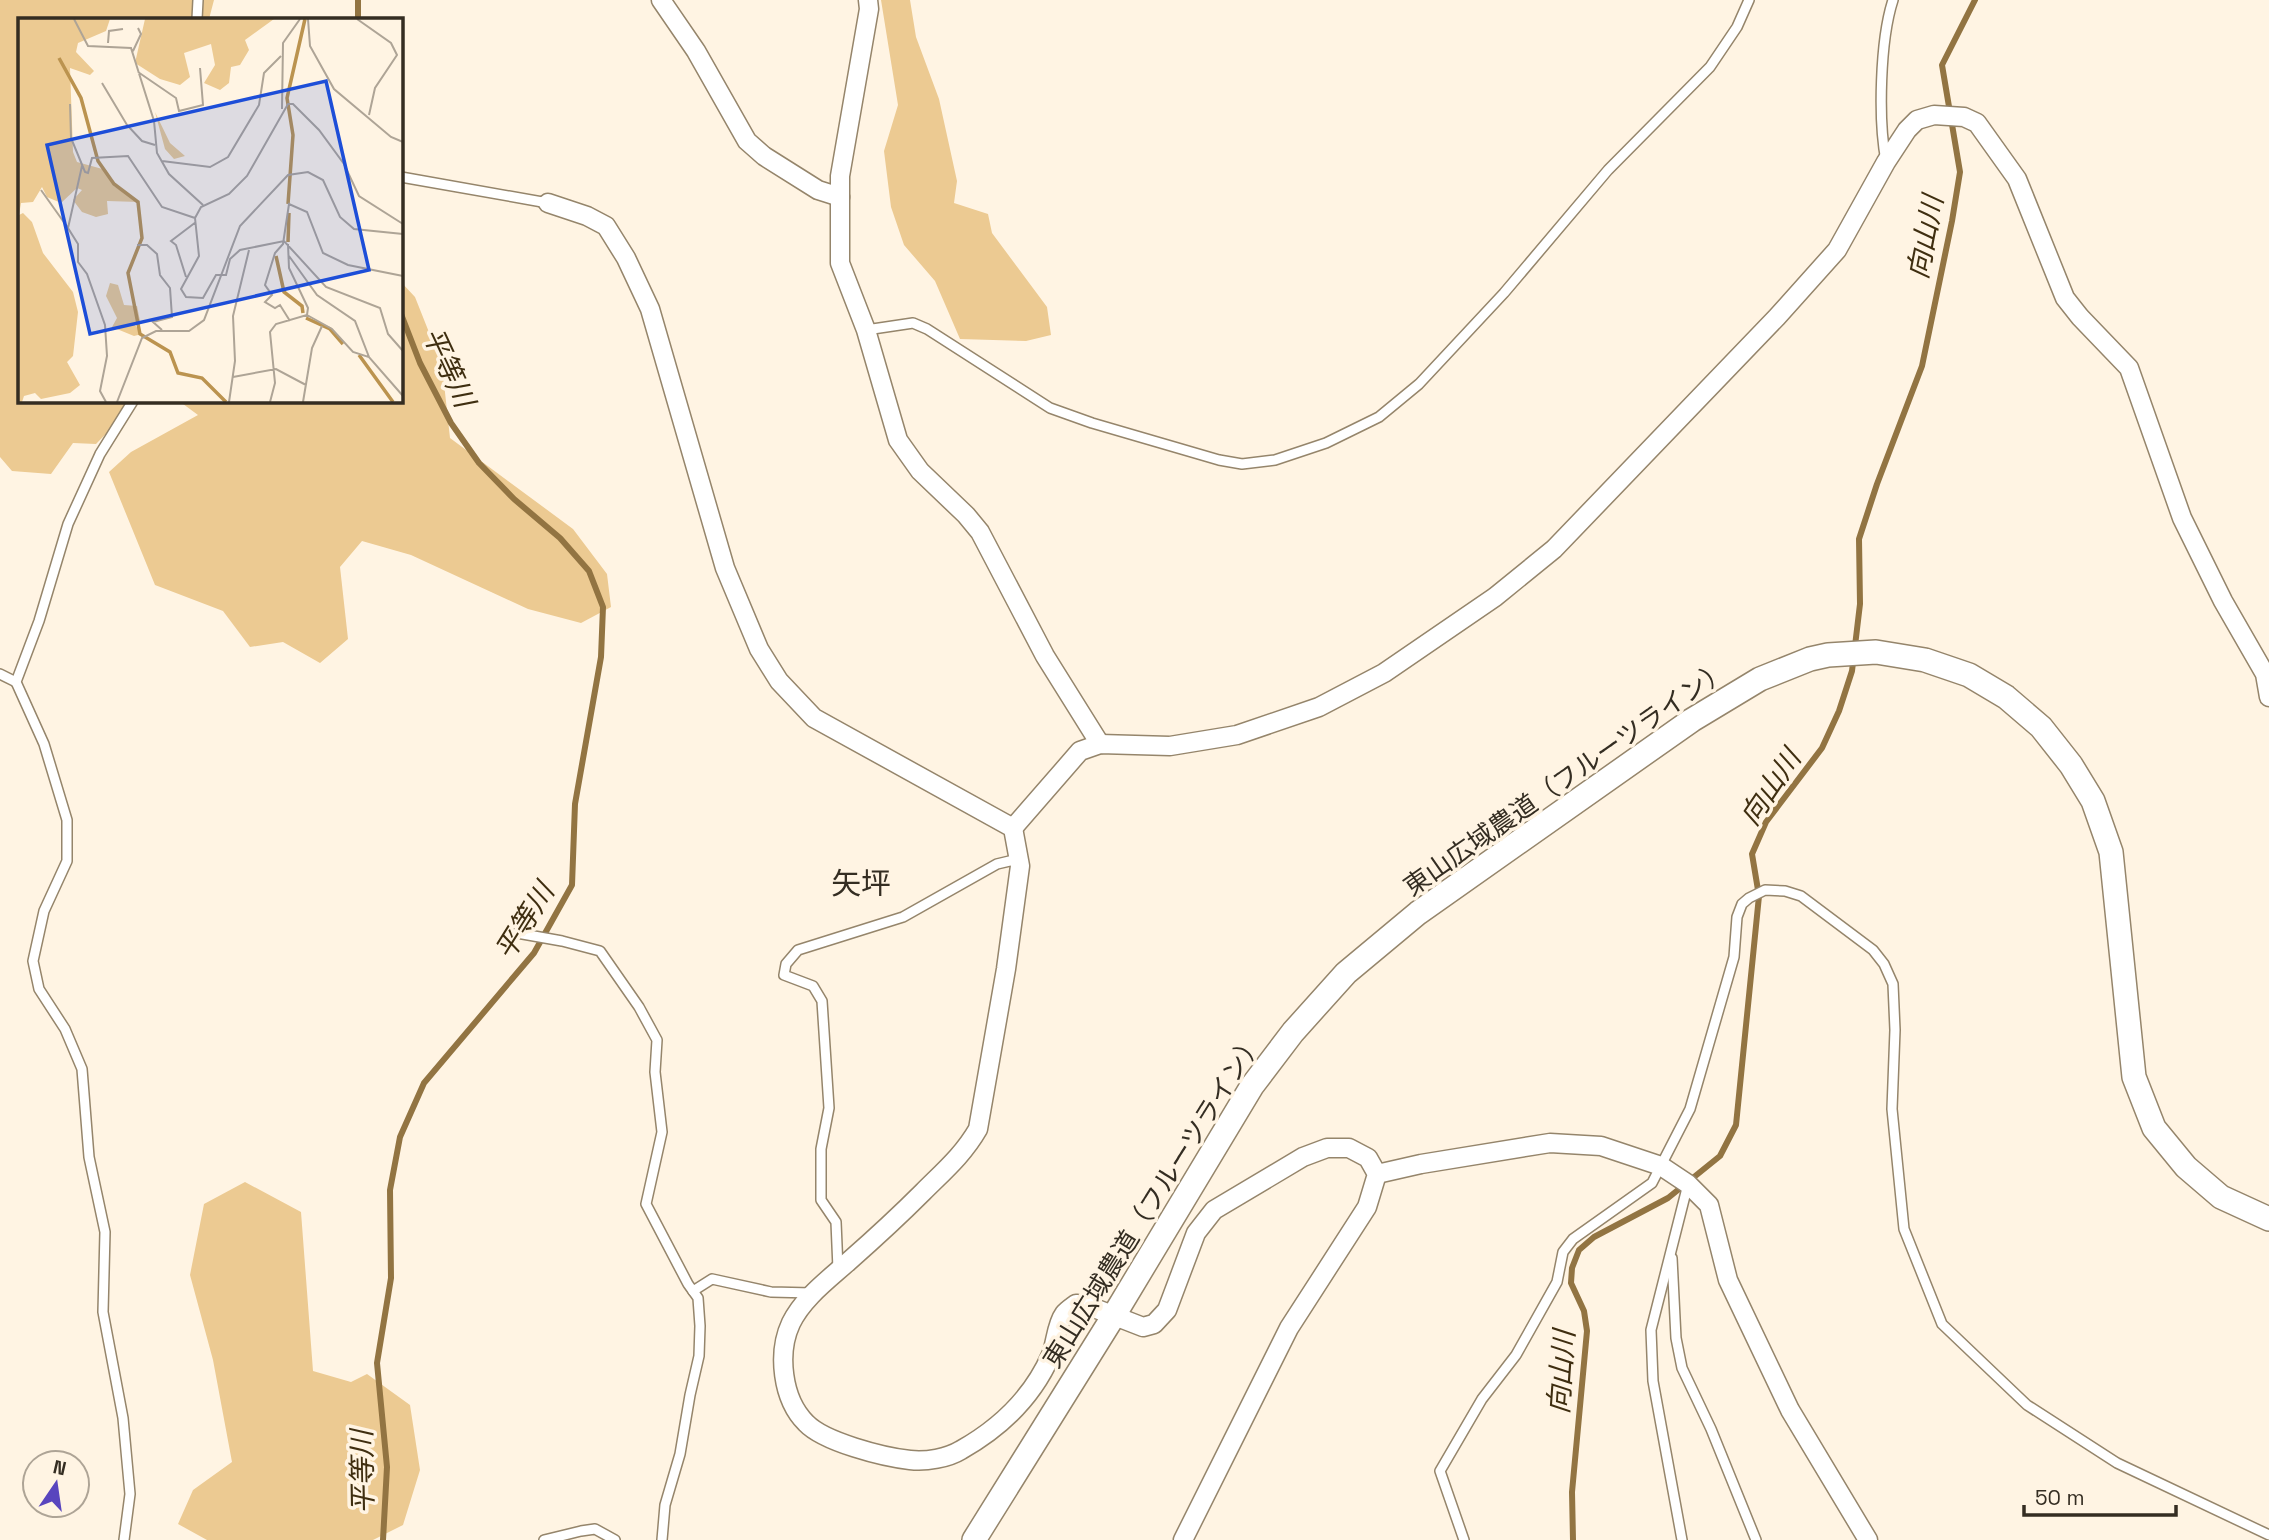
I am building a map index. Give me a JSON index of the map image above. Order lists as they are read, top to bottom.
{
  "streets": {
    "street": ["東山広域農道（フルーツライン）"]
  },
  "districts": ["矢坪"],
  "water": ["向山川", "平等川"],
  "scale_bar": "50 m",
  "north": "top"
}
